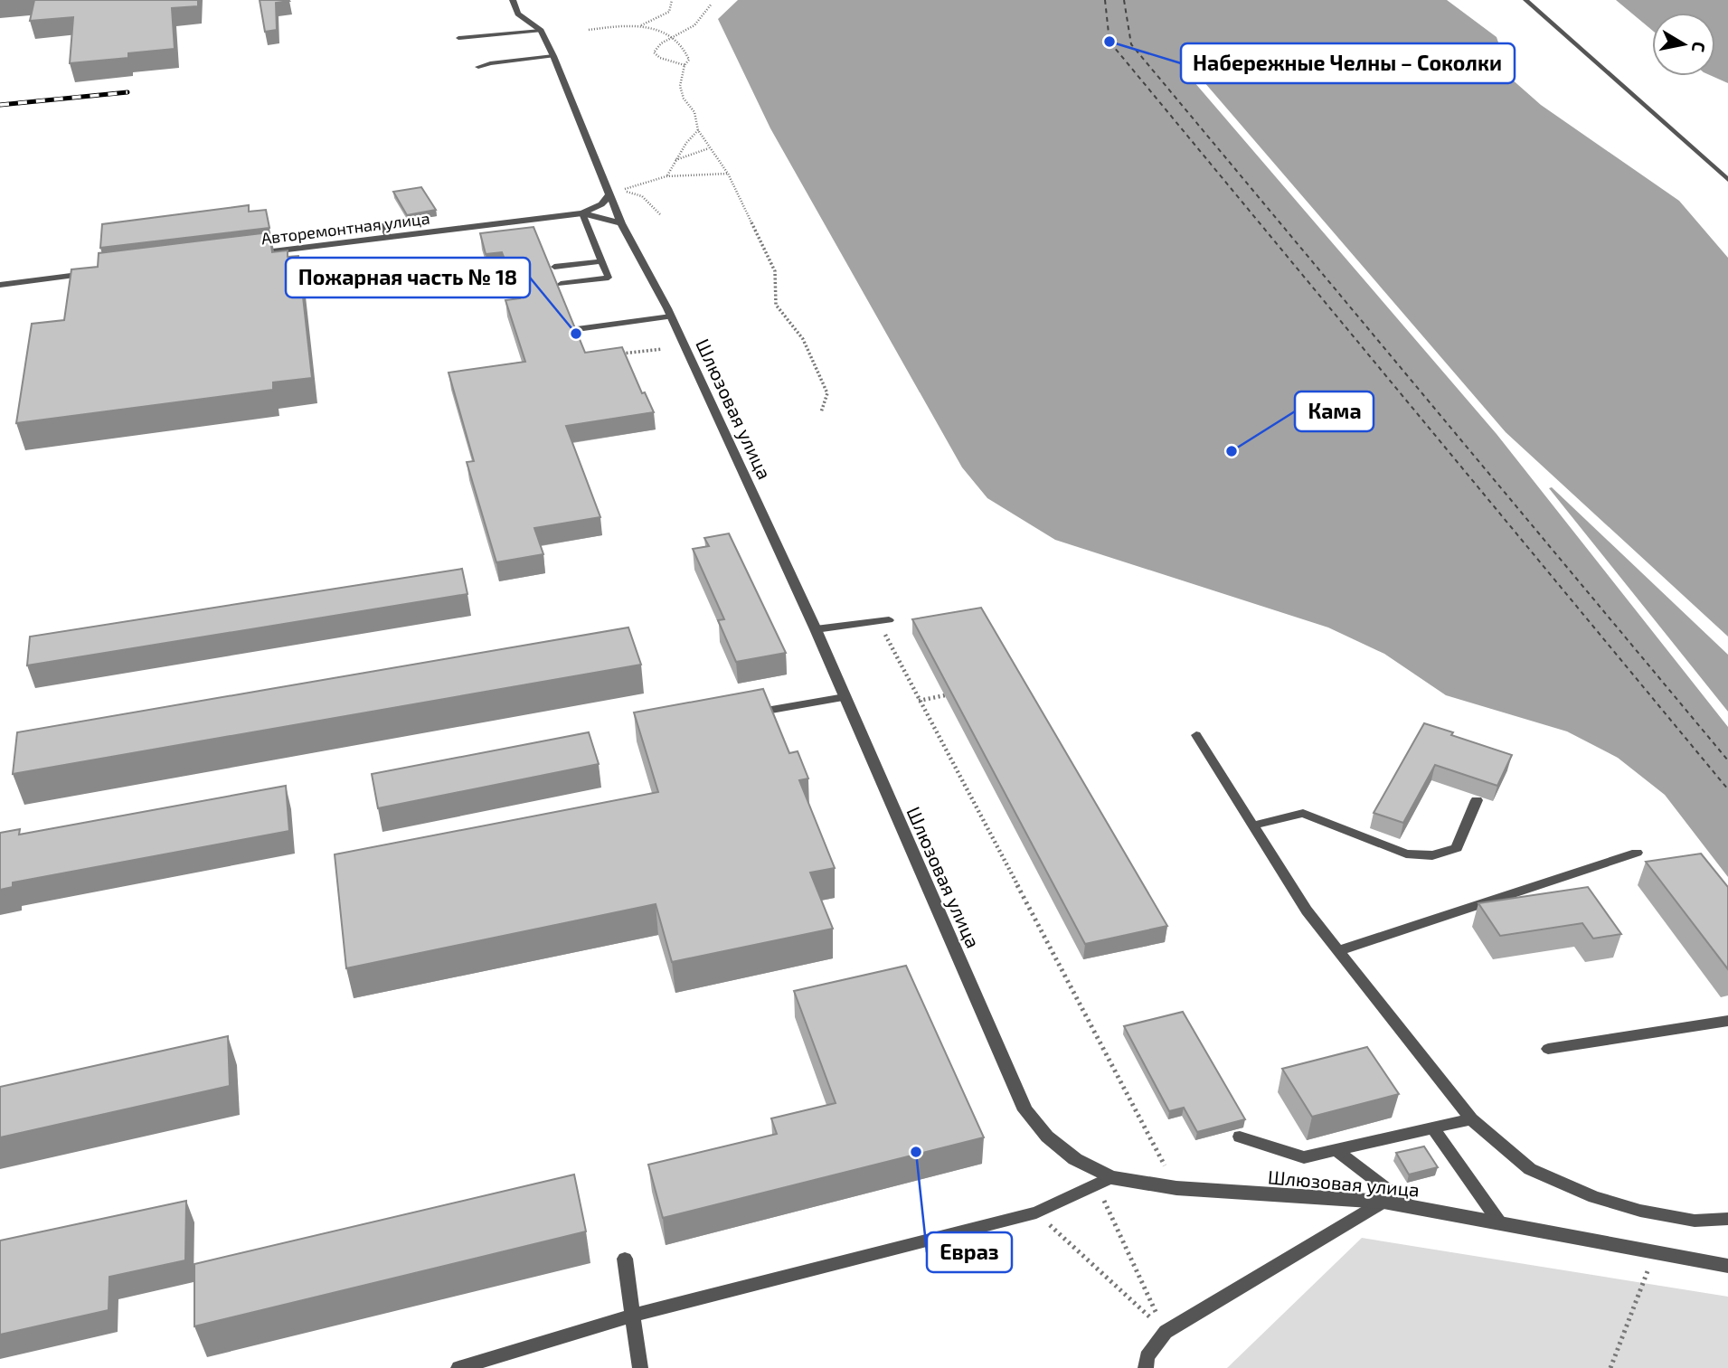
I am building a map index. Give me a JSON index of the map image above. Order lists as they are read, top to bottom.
{
  "streets": {
    "street": ["Авторемонтная улица", "Шлюзовая улица"]
  },
  "places": [
    "Набережные Челны – Соколки",
    "Пожарная часть № 18",
    "Кама",
    "Евраз"
  ],
  "north": "right"
}
